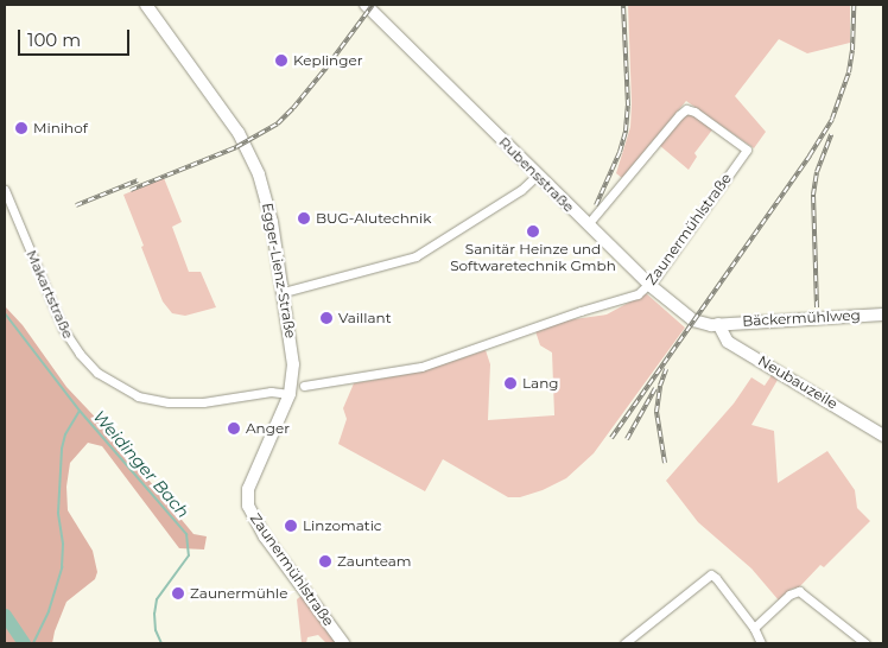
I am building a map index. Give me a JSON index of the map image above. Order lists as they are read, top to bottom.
{
  "streets": {
    "street": [
      "Rubensstraße",
      "Zaunermühlstraße",
      "Egger-Lienz-Straße",
      "Makartstraße",
      "Bäckermühlweg",
      "Neubauzeile"
    ]
  },
  "crossings": [
    ["Rubensstraße", "Zaunermühlstraße"],
    ["Rubensstraße", "Bäckermühlweg"],
    ["Rubensstraße", "Neubauzeile"],
    ["Zaunermühlstraße", "Egger-Lienz-Straße"],
    ["Zaunermühlstraße", "Makartstraße"],
    ["Egger-Lienz-Straße", "Makartstraße"],
    ["Bäckermühlweg", "Neubauzeile"]
  ],
  "water": ["Weidinger Bach"],
  "places": [
    "Keplinger",
    "Minihof",
    "BUG-Alutechnik",
    "Sanitär Heinze und Softwaretechnik Gmbh",
    "Vaillant",
    "Lang",
    "Anger",
    "Linzomatic",
    "Zaunteam",
    "Zaunermühle"
  ],
  "scale_bar": "100 m"
}
